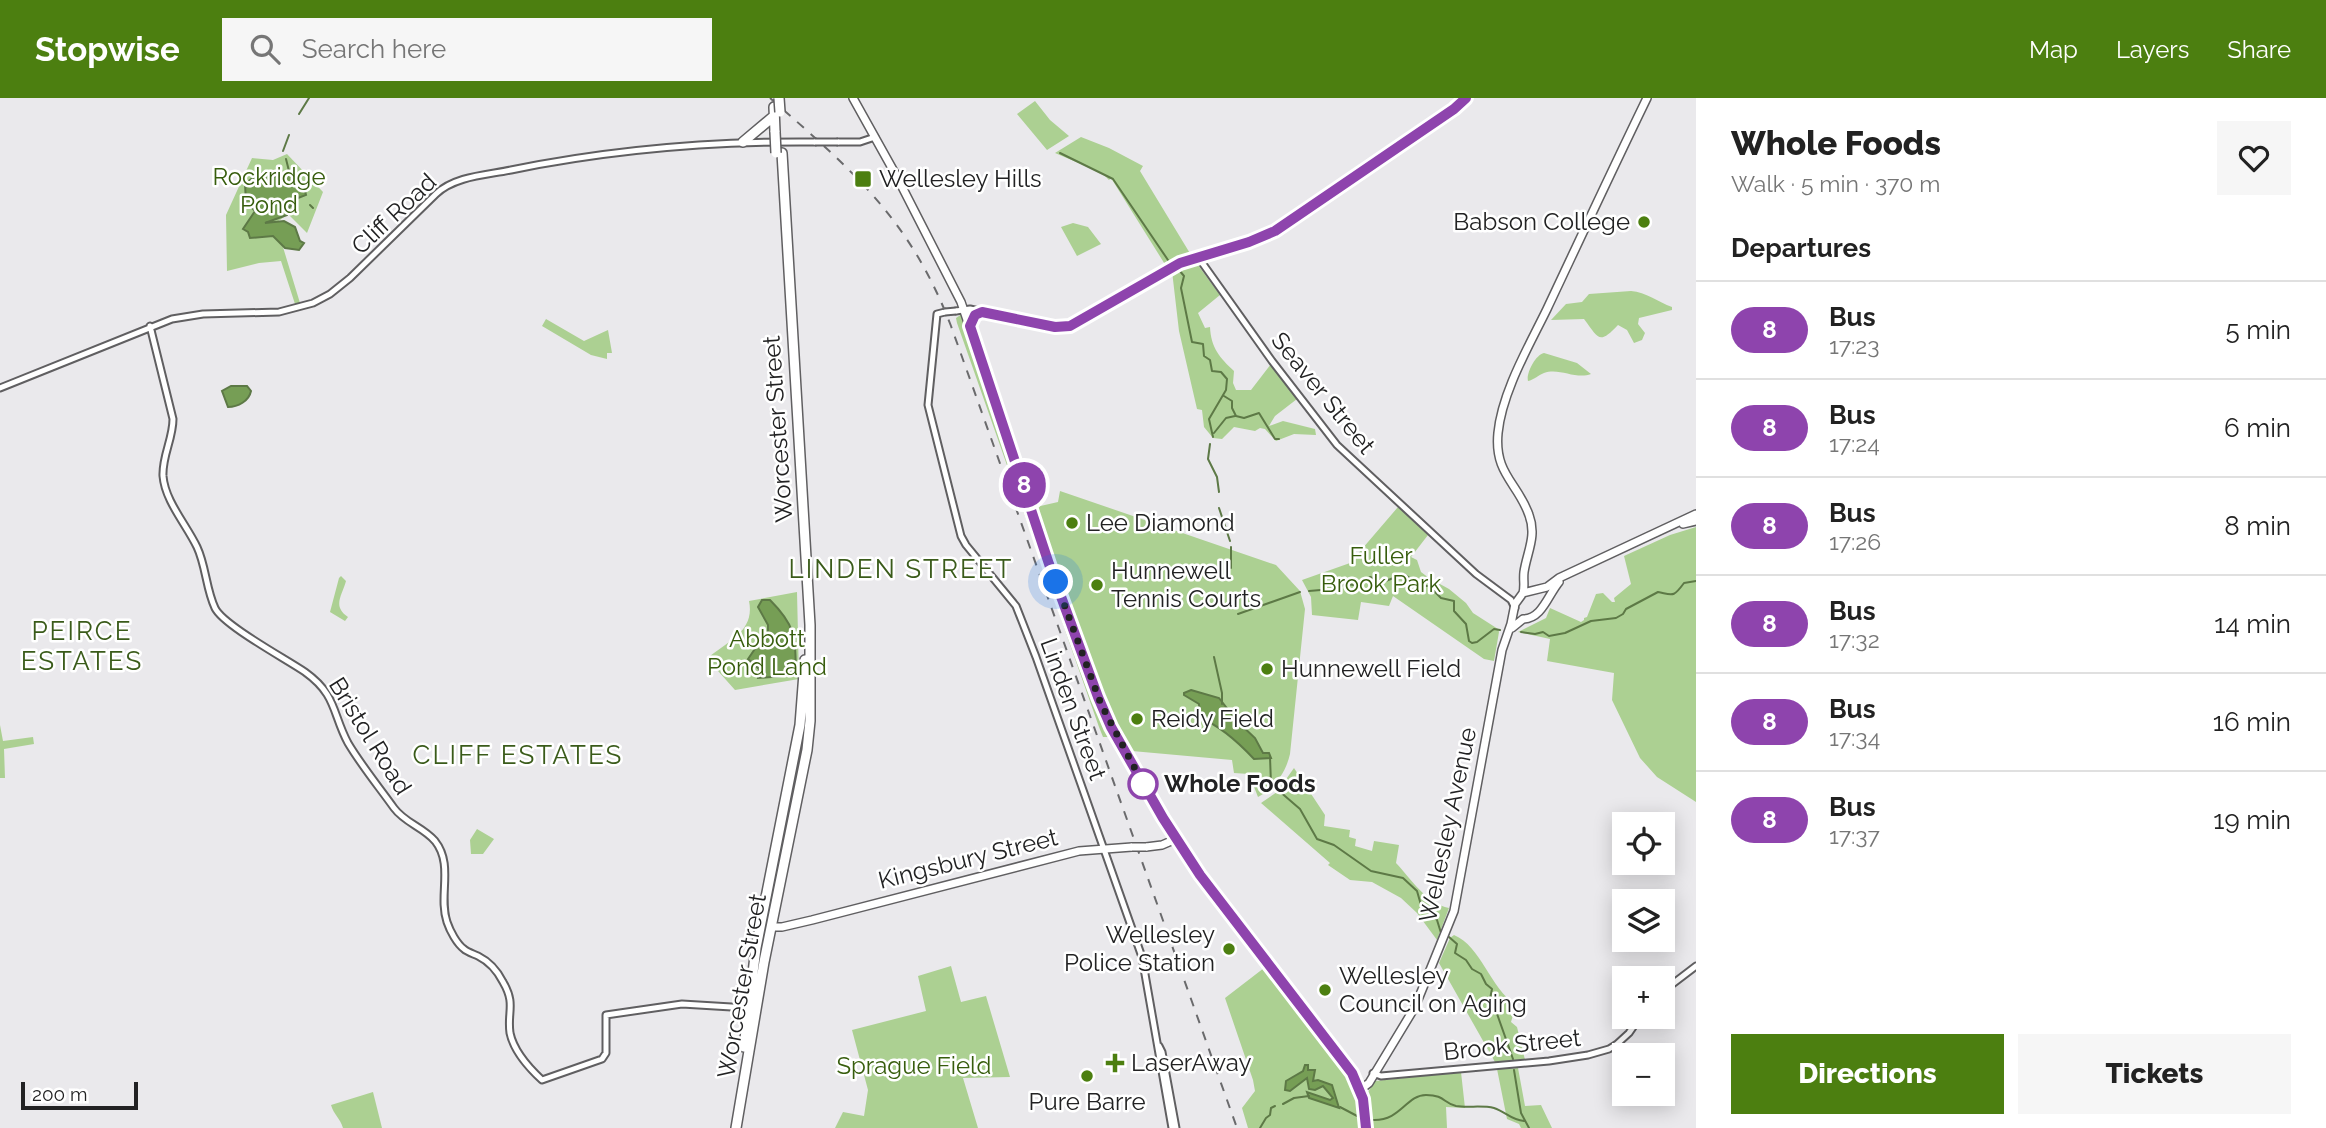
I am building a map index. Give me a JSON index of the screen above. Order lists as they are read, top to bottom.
{
  "streets": {
    "highway": ["Worcester Street"],
    "main road": ["Wellesley Avenue", "Kingsbury Street"],
    "street": [
      "Cliff Road",
      "Seaver Street",
      "Linden Street",
      "Bristol Road",
      "Brook Street"
    ]
  },
  "crossings": [
    ["Cliff Road", "Bristol Road"],
    ["Seaver Street", "Wellesley Avenue"],
    ["Worcester Street", "Bristol Road"],
    ["Worcester Street", "Kingsbury Street"],
    ["Linden Street", "Kingsbury Street"],
    ["Wellesley Avenue", "Brook Street"]
  ],
  "districts": ["LINDEN STREET", "PEIRCE ESTATES", "CLIFF ESTATES"],
  "parks": [
    "Rockridge Pond",
    "Fuller Brook Park",
    "Abbott Pond Land",
    "Sprague Field"
  ],
  "places": {
    "transit": ["Wellesley Hills"],
    "other": [
      "Babson College",
      "Lee Diamond",
      "Hunnewell Tennis Courts",
      "Hunnewell Field",
      "Reidy Field",
      "Whole Foods",
      "Wellesley Police Station",
      "Wellesley Council on Aging",
      "Pure Barre"
    ],
    "health": ["LaserAway"]
  },
  "lines": ["bus line 8"],
  "scale_bar": "200 m",
  "page": {
    "header": "Stopwise",
    "search": "Search here",
    "nav": ["Map", "Layers", "Share"],
    "on_map": "8",
    "heading": [
      ["Whole Foods", "Walk · 5 min · 370 m"],
      "Departures"
    ],
    "list": [
      {
        "mark": "8",
        "name": "Bus",
        "note": "17:23",
        "value": "5 min"
      },
      {
        "mark": "8",
        "name": "Bus",
        "note": "17:24",
        "value": "6 min"
      },
      {
        "mark": "8",
        "name": "Bus",
        "note": "17:26",
        "value": "8 min"
      },
      {
        "mark": "8",
        "name": "Bus",
        "note": "17:32",
        "value": "14 min"
      },
      {
        "mark": "8",
        "name": "Bus",
        "note": "17:34",
        "value": "16 min"
      },
      {
        "mark": "8",
        "name": "Bus",
        "note": "17:37",
        "value": "19 min"
      }
    ],
    "map_buttons": ["+", "−"],
    "buttons": ["Directions", "Tickets"],
    "scale": "200 m"
  }
}
